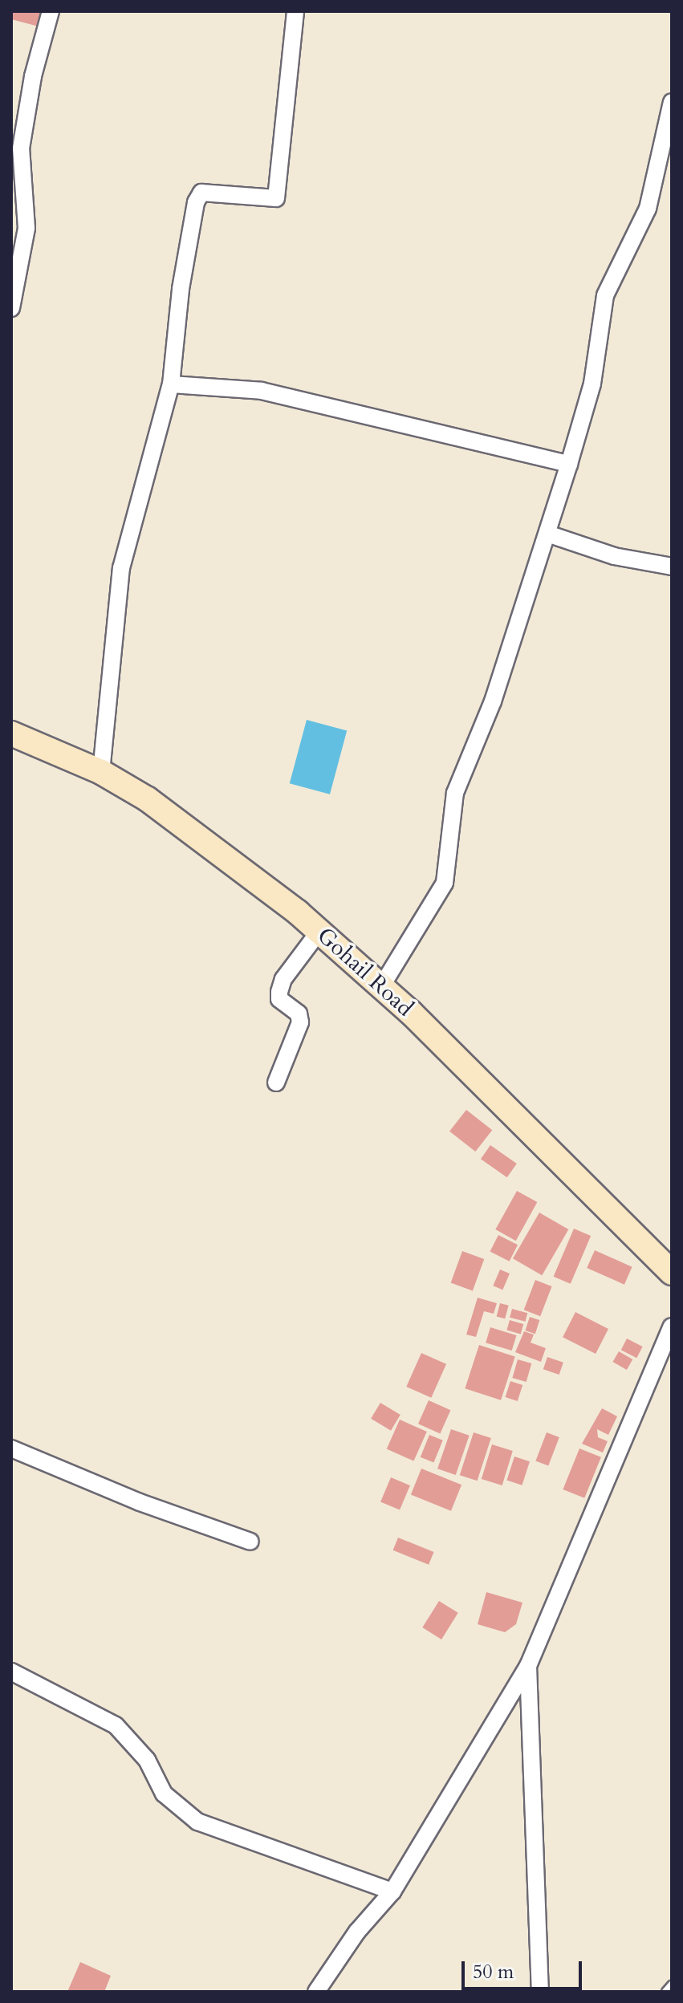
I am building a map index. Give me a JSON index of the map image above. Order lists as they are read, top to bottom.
{
  "streets": {
    "main road": ["Gohail Road"]
  },
  "scale_bar": "50 m"
}
